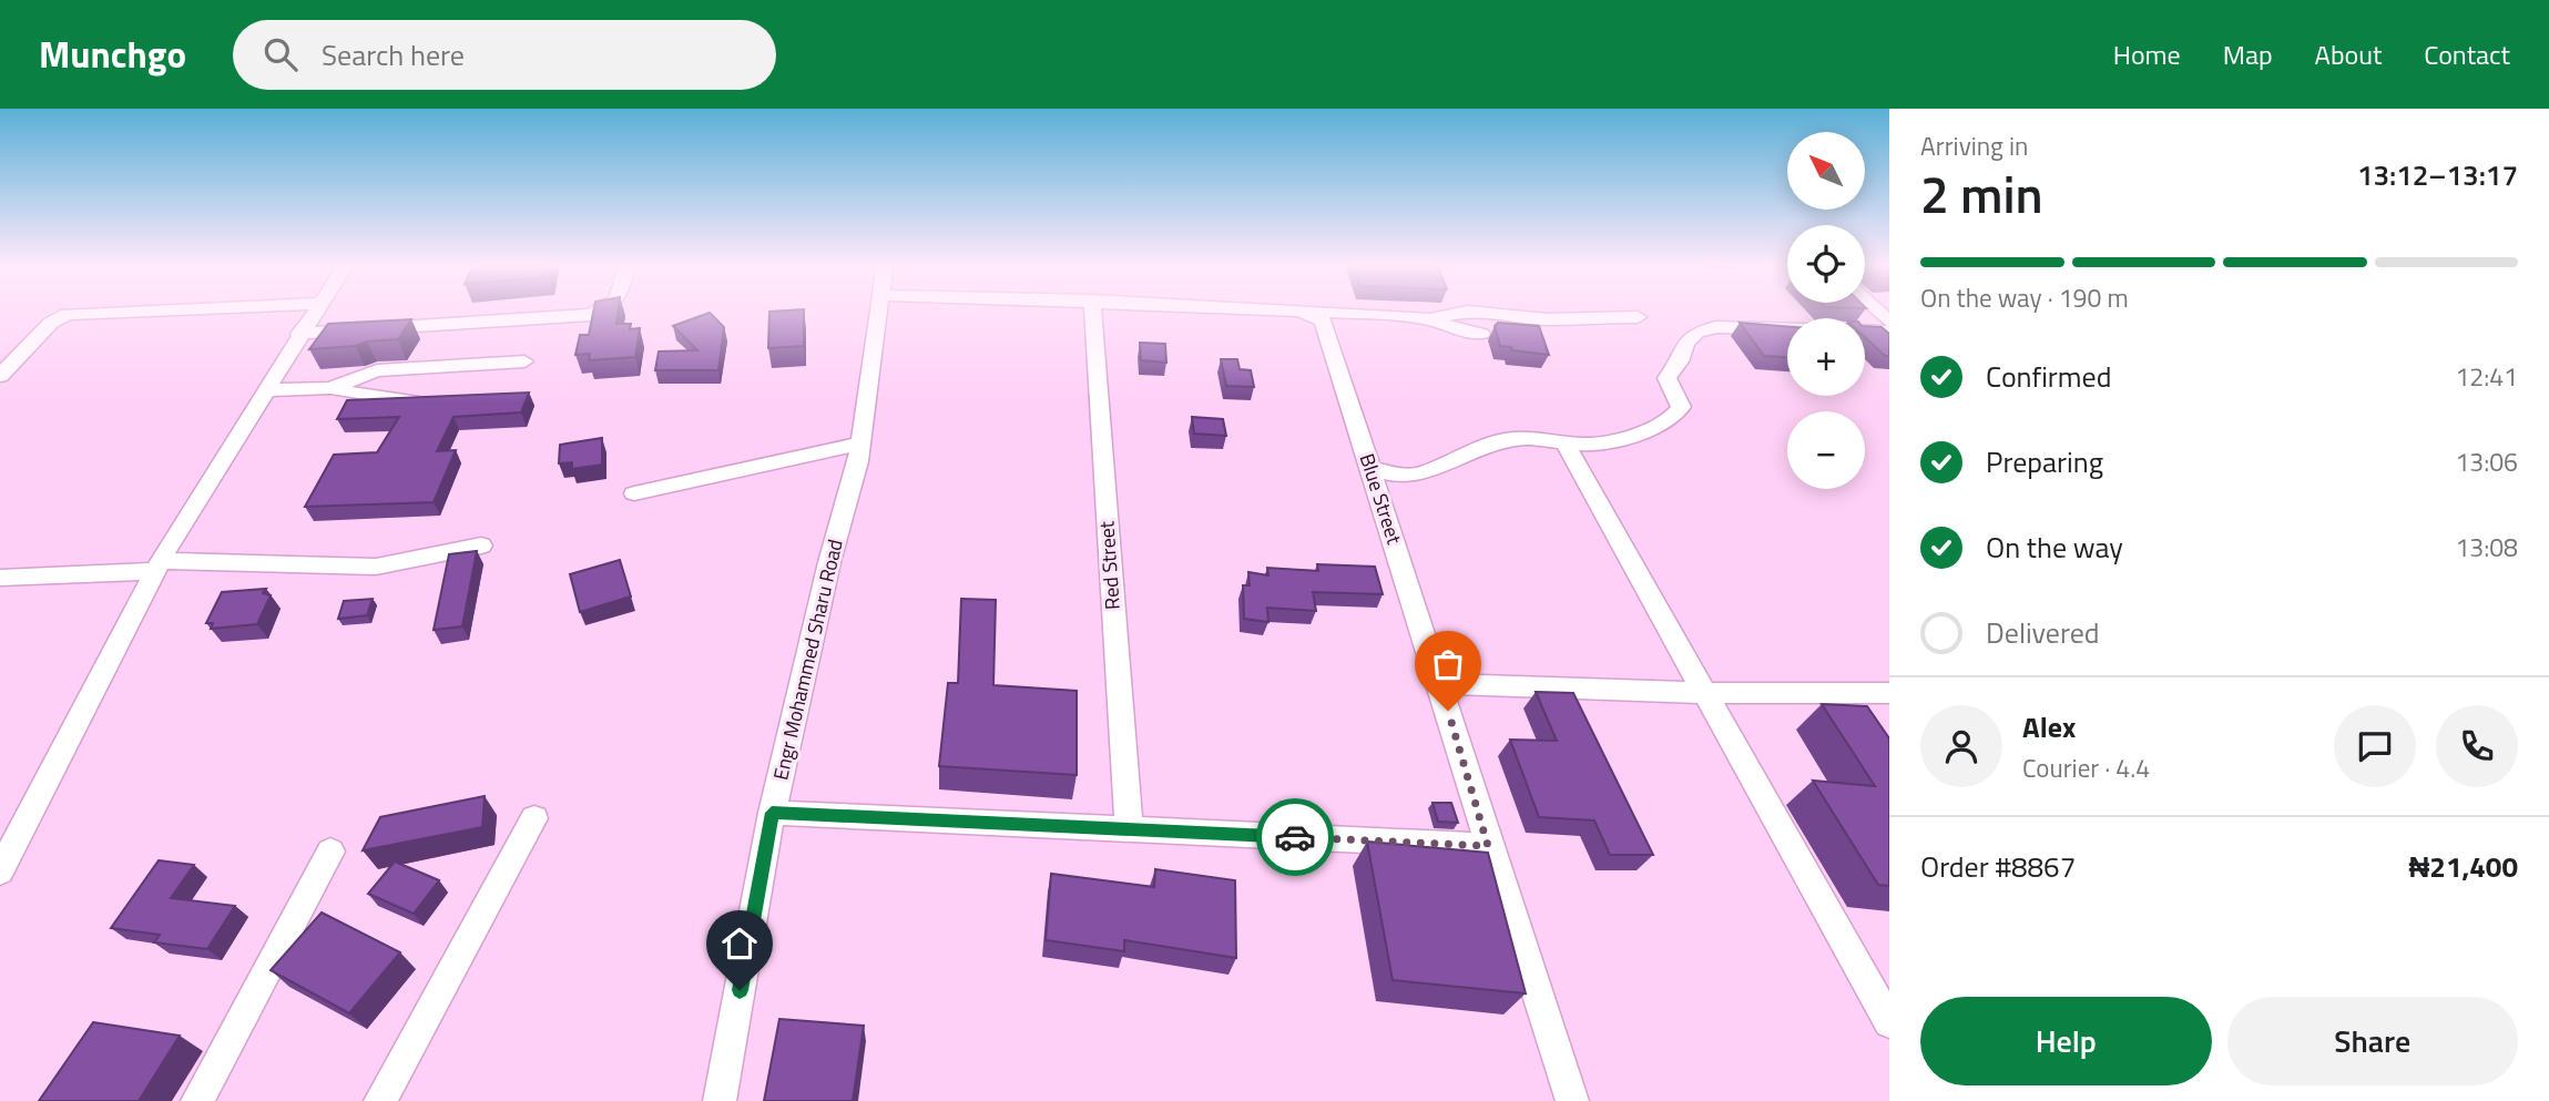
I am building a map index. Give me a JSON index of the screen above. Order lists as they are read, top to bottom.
{
  "streets": {
    "street": ["Blue Street", "Red Street", "Engr Mohammed Sharu Road"]
  },
  "north": "top left",
  "page": {
    "header": "Munchgo",
    "search": "Search here",
    "nav": [
      "Home",
      "Map",
      "About",
      "Contact"
    ],
    "heading": ["2 min", "Arriving in", "13:12–13:17"],
    "panel": [
      "Alex",
      "Courier · 4.4",
      "Order #8867",
      "₦21,400"
    ],
    "map_buttons": ["+", "−"],
    "bar": "On the way · 190 m",
    "list": [
      ["Confirmed", "12:41"],
      ["Preparing", "13:06"],
      ["On the way", "13:08"],
      "Delivered"
    ],
    "buttons": ["Help", "Share"]
  }
}
